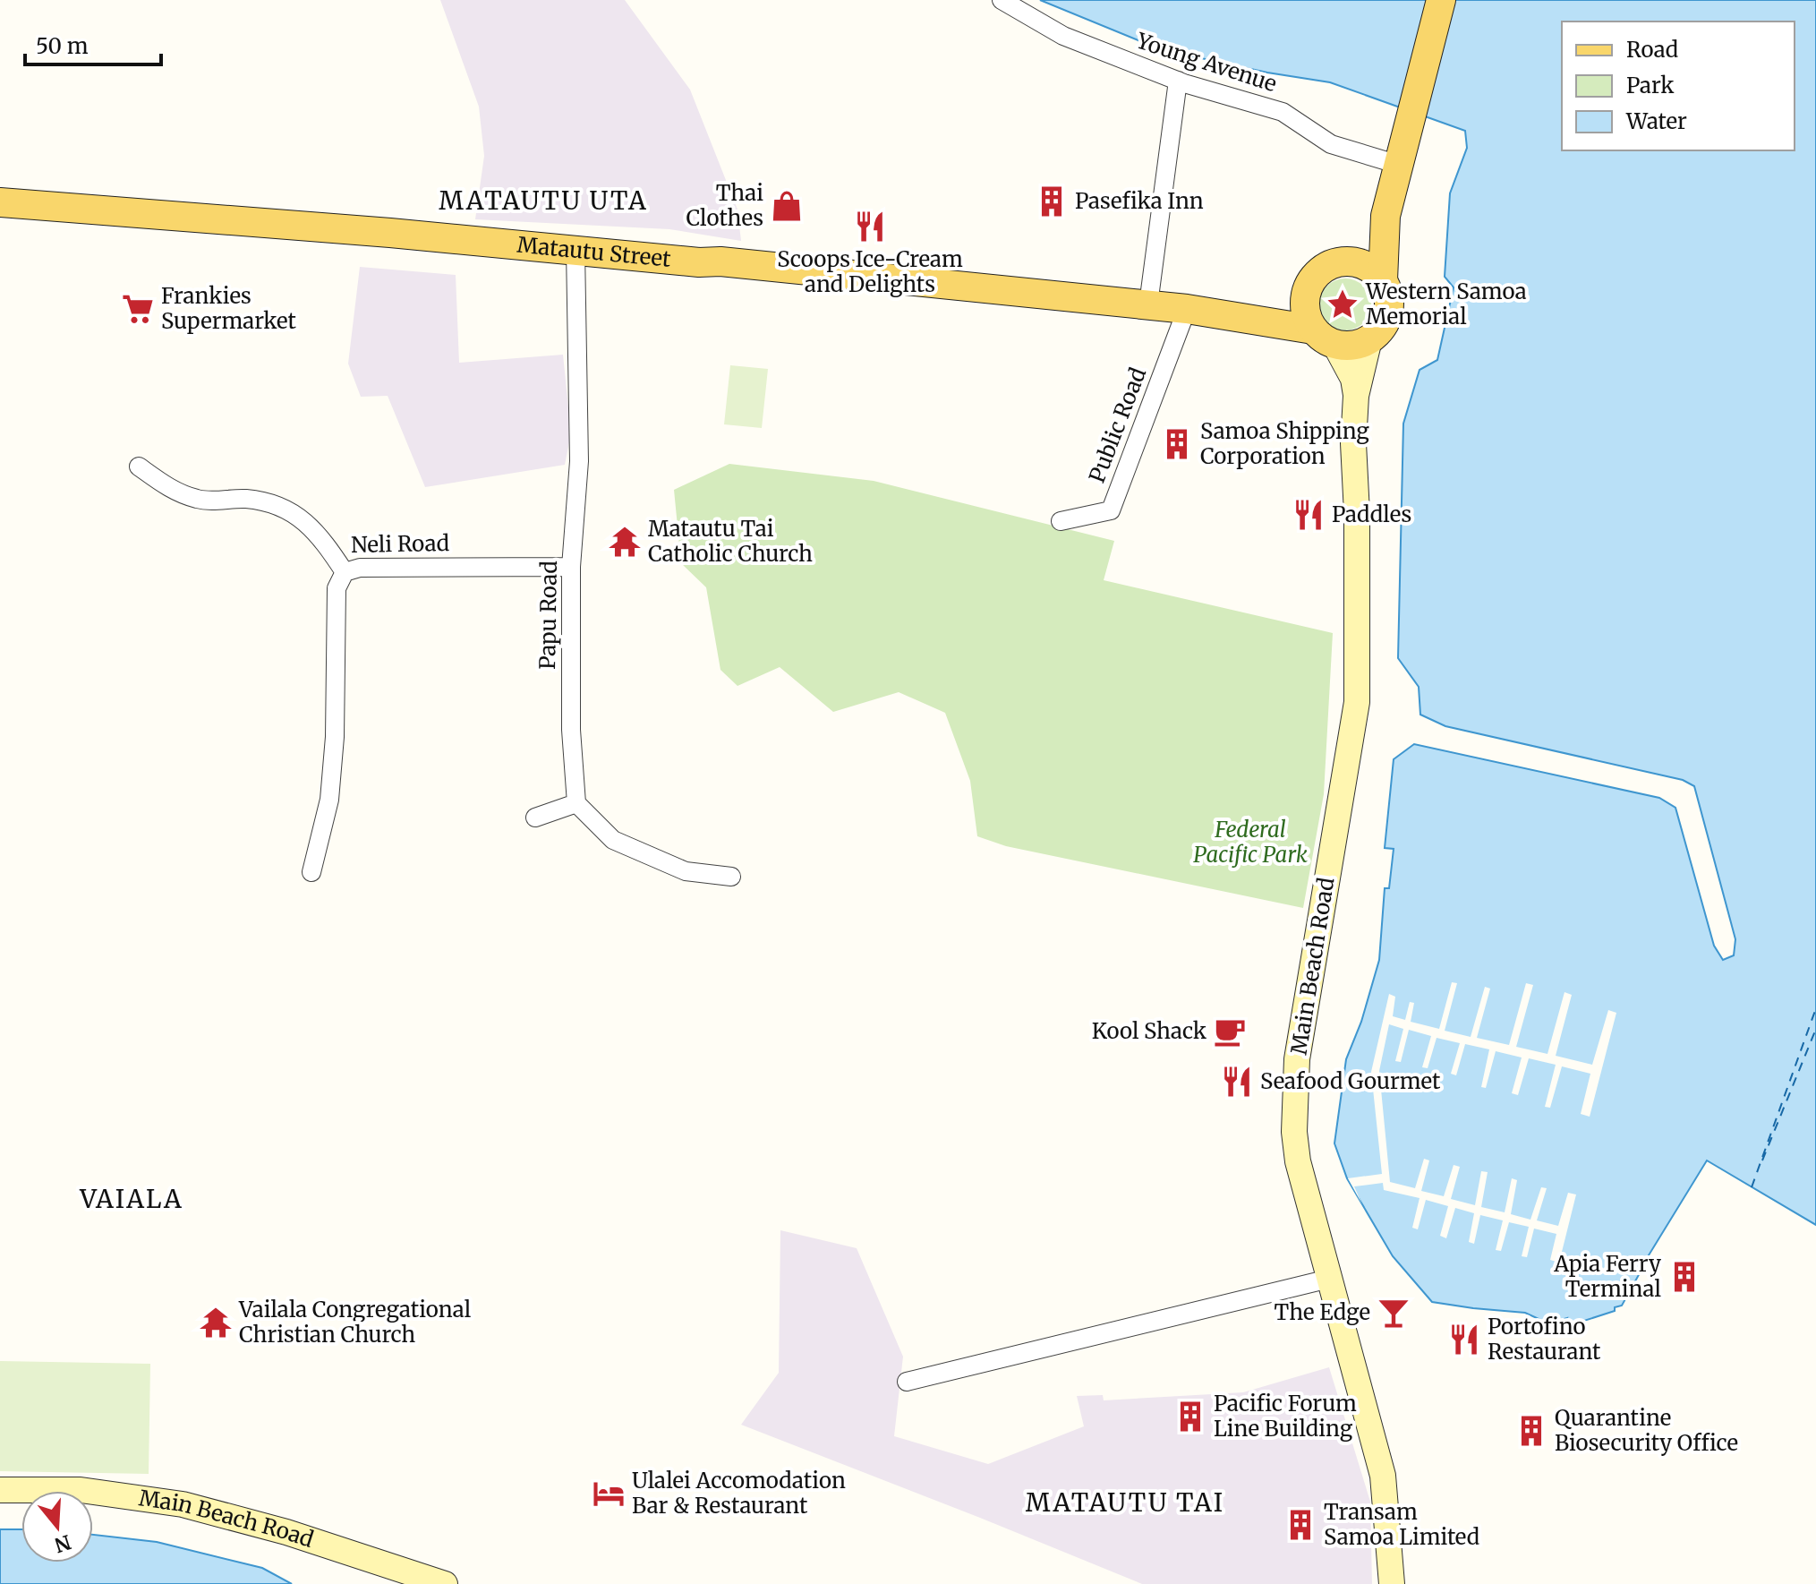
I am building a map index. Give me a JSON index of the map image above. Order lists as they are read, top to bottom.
{
  "streets": {
    "main road": ["Matautu Street", "Main Beach Road"],
    "street": [
      "Young Avenue",
      "Public Road",
      "Neli Road",
      "Papu Road"
    ]
  },
  "crossings": [
    ["Matautu Street", "Public Road"],
    ["Matautu Street", "Papu Road"],
    ["Matautu Street", "Main Beach Road"],
    ["Neli Road", "Papu Road"]
  ],
  "districts": ["MATAUTU UTA", "VAIALA", "MATAUTU TAI"],
  "parks": ["Federal Pacific Park"],
  "places": {
    "building": [
      "Pasefika Inn",
      "Samoa Shipping Corporation",
      "Apia Ferry Terminal",
      "Pacific Forum Line Building",
      "Quarantine Biosecurity Office",
      "Transam Samoa Limited"
    ],
    "shop": ["Thai Clothes"],
    "restaurant": [
      "Scoops Ice-Cream and Delights",
      "Paddles",
      "Seafood Gourmet",
      "Portofino Restaurant"
    ],
    "place": ["Western Samoa Memorial"],
    "supermarket": ["Frankies Supermarket"],
    "temple": ["Matautu Tai Catholic Church", "Vailala Congregational Christian Church"],
    "cafe": ["Kool Shack"],
    "bar": ["The Edge"],
    "hotel": ["Ulalei Accomodation Bar & Restaurant"]
  },
  "legend": ["Road", "Park", "Water"],
  "scale_bar": "50 m",
  "north": "bottom"
}
